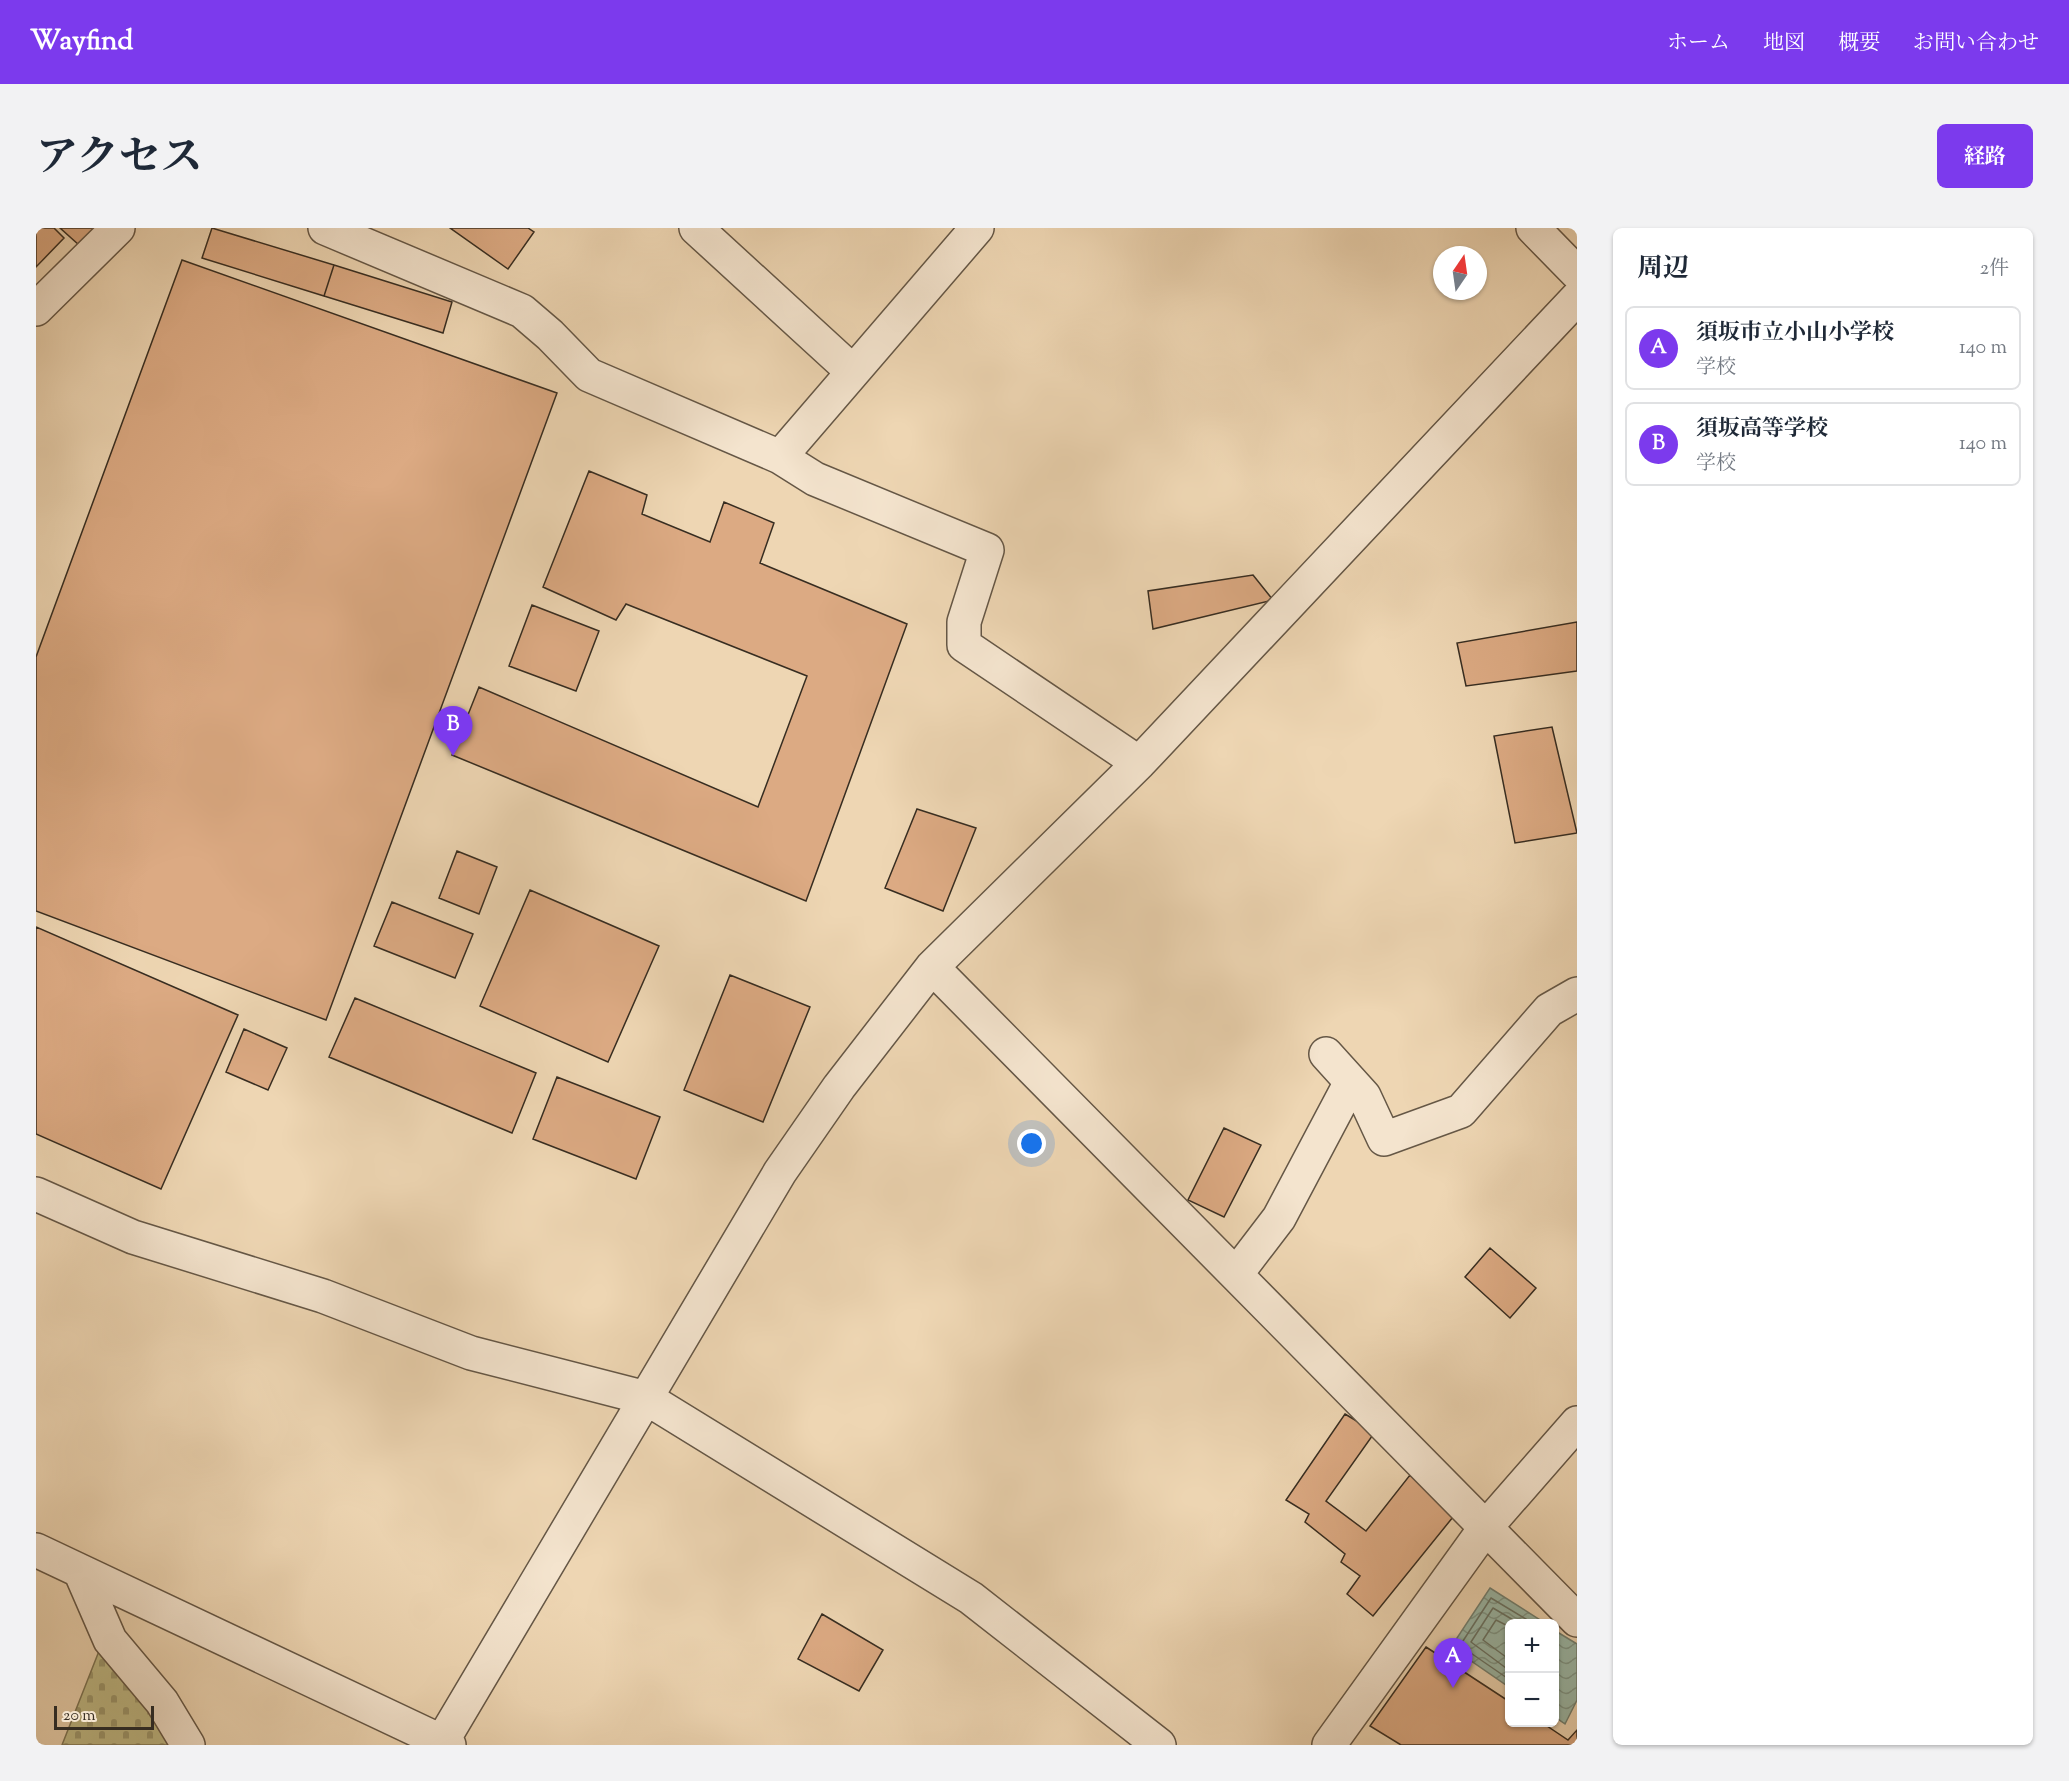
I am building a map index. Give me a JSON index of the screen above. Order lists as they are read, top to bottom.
{
  "scale_bar": "20 m",
  "north": "top",
  "page": {
    "header": "Wayfind",
    "nav": [
      "ホーム",
      "地図",
      "概要",
      "お問い合わせ"
    ],
    "title": "アクセス",
    "buttons": "経路",
    "heading": ["周辺", "2件"],
    "list": [
      {
        "mark": "A",
        "name": "須坂市立小山小学校",
        "note": "学校",
        "value": "140 m"
      },
      {
        "mark": "B",
        "name": "須坂高等学校",
        "note": "学校",
        "value": "140 m"
      }
    ],
    "pins": ["B", "A"],
    "map_buttons": ["+", "−"],
    "scale": "20 m"
  }
}
